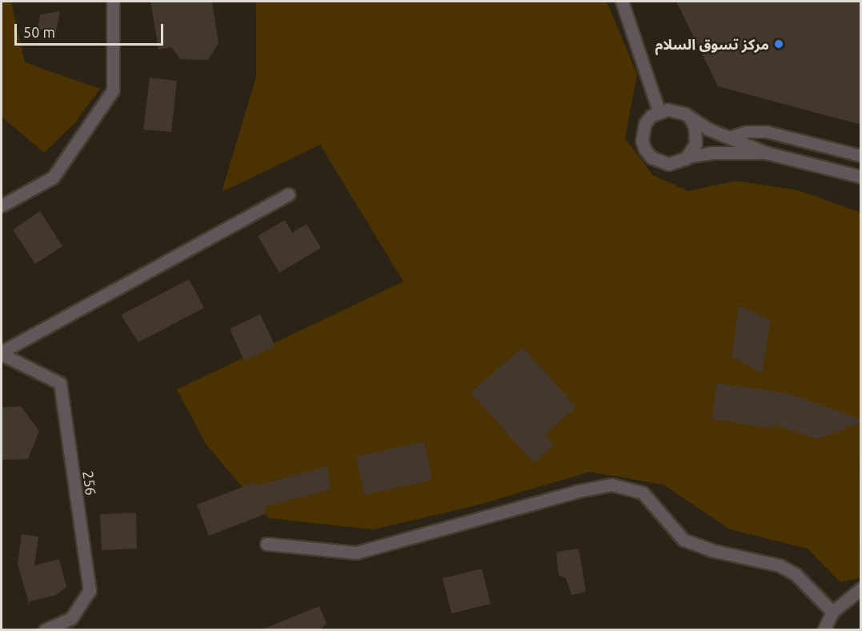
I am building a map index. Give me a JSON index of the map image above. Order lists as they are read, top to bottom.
{
  "streets": {
    "street": ["256"]
  },
  "places": ["مركز تسوق السلام"],
  "scale_bar": "50 m"
}
